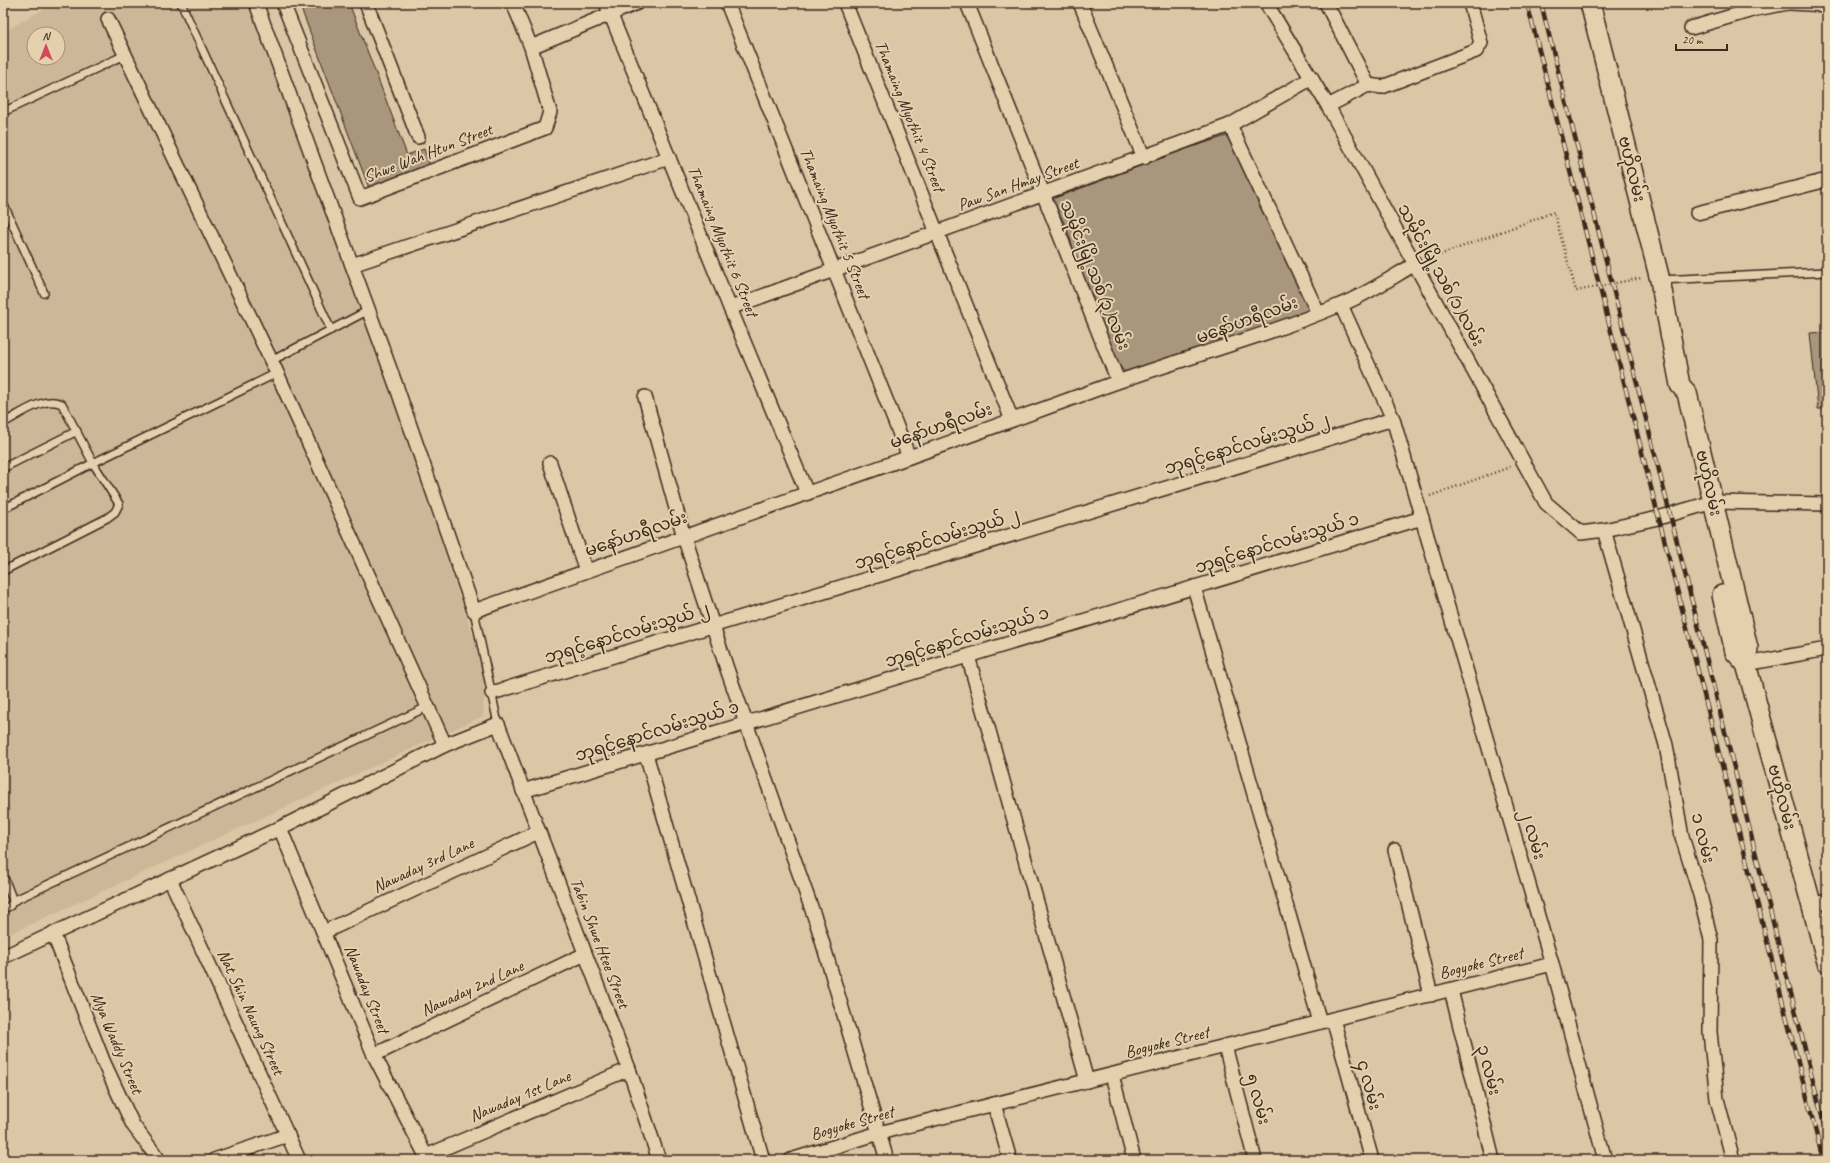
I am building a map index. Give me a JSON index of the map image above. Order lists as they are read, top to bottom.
{
  "streets": {
    "main road": ["ဗဟိုလမ်း"],
    "street": [
      "Thamaing Myothit 4 Street",
      "Shwe Wah Htun Street",
      "Paw San Hmay Street",
      "Thamaing Myothit 5 Street",
      "Thamaing Myothit 6 Street",
      "သမိုင်းမြို့သစ်(၃)လမ်း",
      "သမိုင်းမြို့သစ်(၁)လမ်း",
      "မနော်ဟရီလမ်း",
      "ဘုရင့်နောင်လမ်းသွယ် ၂",
      "ဘုရင့်နောင်လမ်းသွယ် ၁",
      "၂ လမ်း",
      "၁ လမ်း",
      "Nawaday 3rd Lane",
      "Tabin Shwe Htee Street",
      "Bogyoke Street",
      "Nawaday 2nd Lane",
      "Nawaday Street",
      "Nat Shin Naung Street",
      "Mya Waddy Street",
      "၃ လမ်း",
      "၄ လမ်း",
      "Nawaday 1st Lane",
      "၅ လမ်း"
    ]
  },
  "crossings": [
    ["Thamaing Myothit 4 Street", "Paw San Hmay Street"],
    ["Thamaing Myothit 4 Street", "မနော်ဟရီလမ်း"],
    ["ဗဟိုလမ်း", "သမိုင်းမြို့သစ်(၁)လမ်း"],
    ["Paw San Hmay Street", "Thamaing Myothit 5 Street"],
    ["Paw San Hmay Street", "Thamaing Myothit 6 Street"],
    ["Paw San Hmay Street", "သမိုင်းမြို့သစ်(၃)လမ်း"],
    ["Paw San Hmay Street", "သမိုင်းမြို့သစ်(၁)လမ်း"],
    ["Thamaing Myothit 5 Street", "မနော်ဟရီလမ်း"],
    ["Thamaing Myothit 6 Street", "မနော်ဟရီလမ်း"],
    ["သမိုင်းမြို့သစ်(၃)လမ်း", "မနော်ဟရီလမ်း"],
    ["သမိုင်းမြို့သစ်(၁)လမ်း", "မနော်ဟရီလမ်း"],
    ["သမိုင်းမြို့သစ်(၁)လမ်း", "၁ လမ်း"],
    ["မနော်ဟရီလမ်း", "၂ လမ်း"],
    ["ဘုရင့်နောင်လမ်းသွယ် ၂", "၂ လမ်း"],
    ["ဘုရင့်နောင်လမ်းသွယ် ၁", "၂ လမ်း"],
    ["ဘုရင့်နောင်လမ်းသွယ် ၁", "Tabin Shwe Htee Street"],
    ["၂ လမ်း", "Bogyoke Street"],
    ["Nawaday 3rd Lane", "Tabin Shwe Htee Street"],
    ["Nawaday 3rd Lane", "Nawaday Street"],
    ["Tabin Shwe Htee Street", "Nawaday 2nd Lane"],
    ["Tabin Shwe Htee Street", "Nawaday 1st Lane"],
    ["Bogyoke Street", "၃ လမ်း"],
    ["Bogyoke Street", "၄ လမ်း"],
    ["Bogyoke Street", "၅ လမ်း"],
    ["Nawaday 2nd Lane", "Nawaday Street"],
    ["Nawaday Street", "Nawaday 1st Lane"]
  ],
  "scale_bar": "20 m",
  "north": "top"
}
